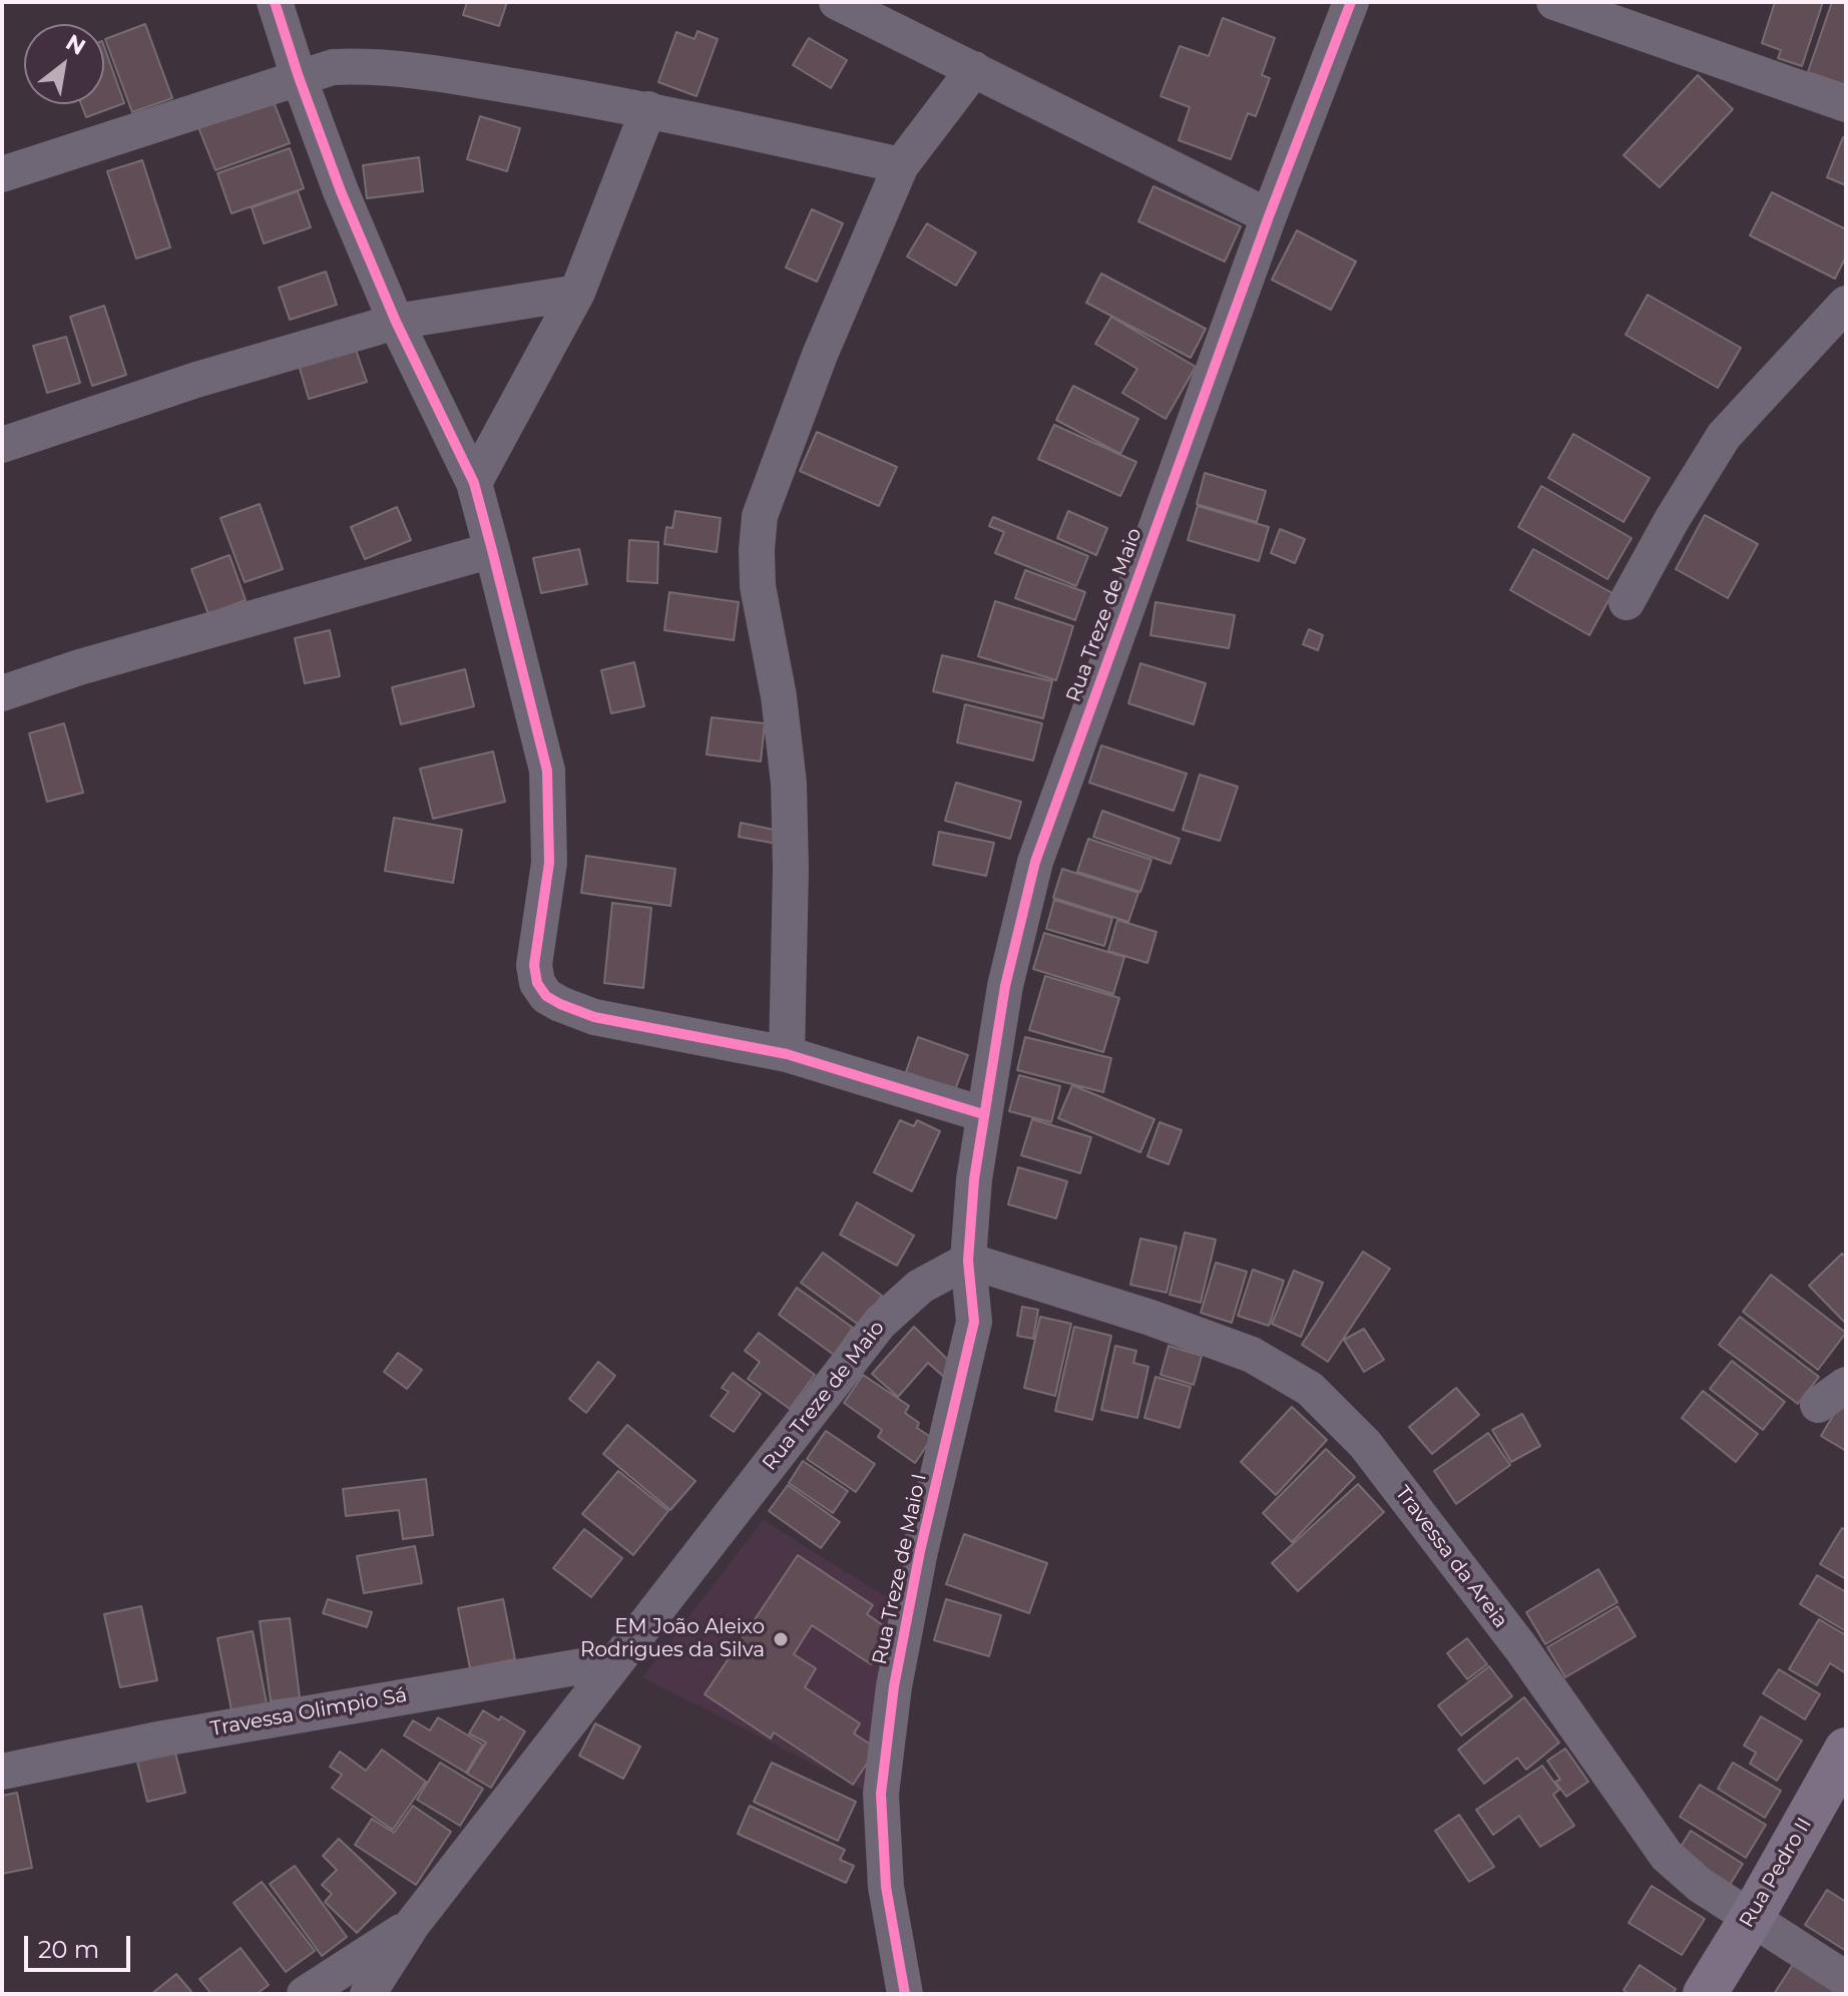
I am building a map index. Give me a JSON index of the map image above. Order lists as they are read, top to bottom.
{
  "streets": {
    "street": [
      "Rua Treze de Maio",
      "Travessa da Areia",
      "Rua Treze de Maio I",
      "Travessa Olimpio Sá",
      "Rua Pedro II"
    ]
  },
  "crossings": [
    ["Rua Treze de Maio", "Travessa da Areia"],
    ["Rua Treze de Maio", "Rua Treze de Maio I"],
    ["Rua Treze de Maio", "Travessa Olimpio Sá"],
    ["Travessa da Areia", "Rua Treze de Maio I"],
    ["Travessa da Areia", "Rua Pedro II"]
  ],
  "places": ["EM João Aleixo Rodrigues da Silva"],
  "scale_bar": "20 m",
  "north": "top right"
}
